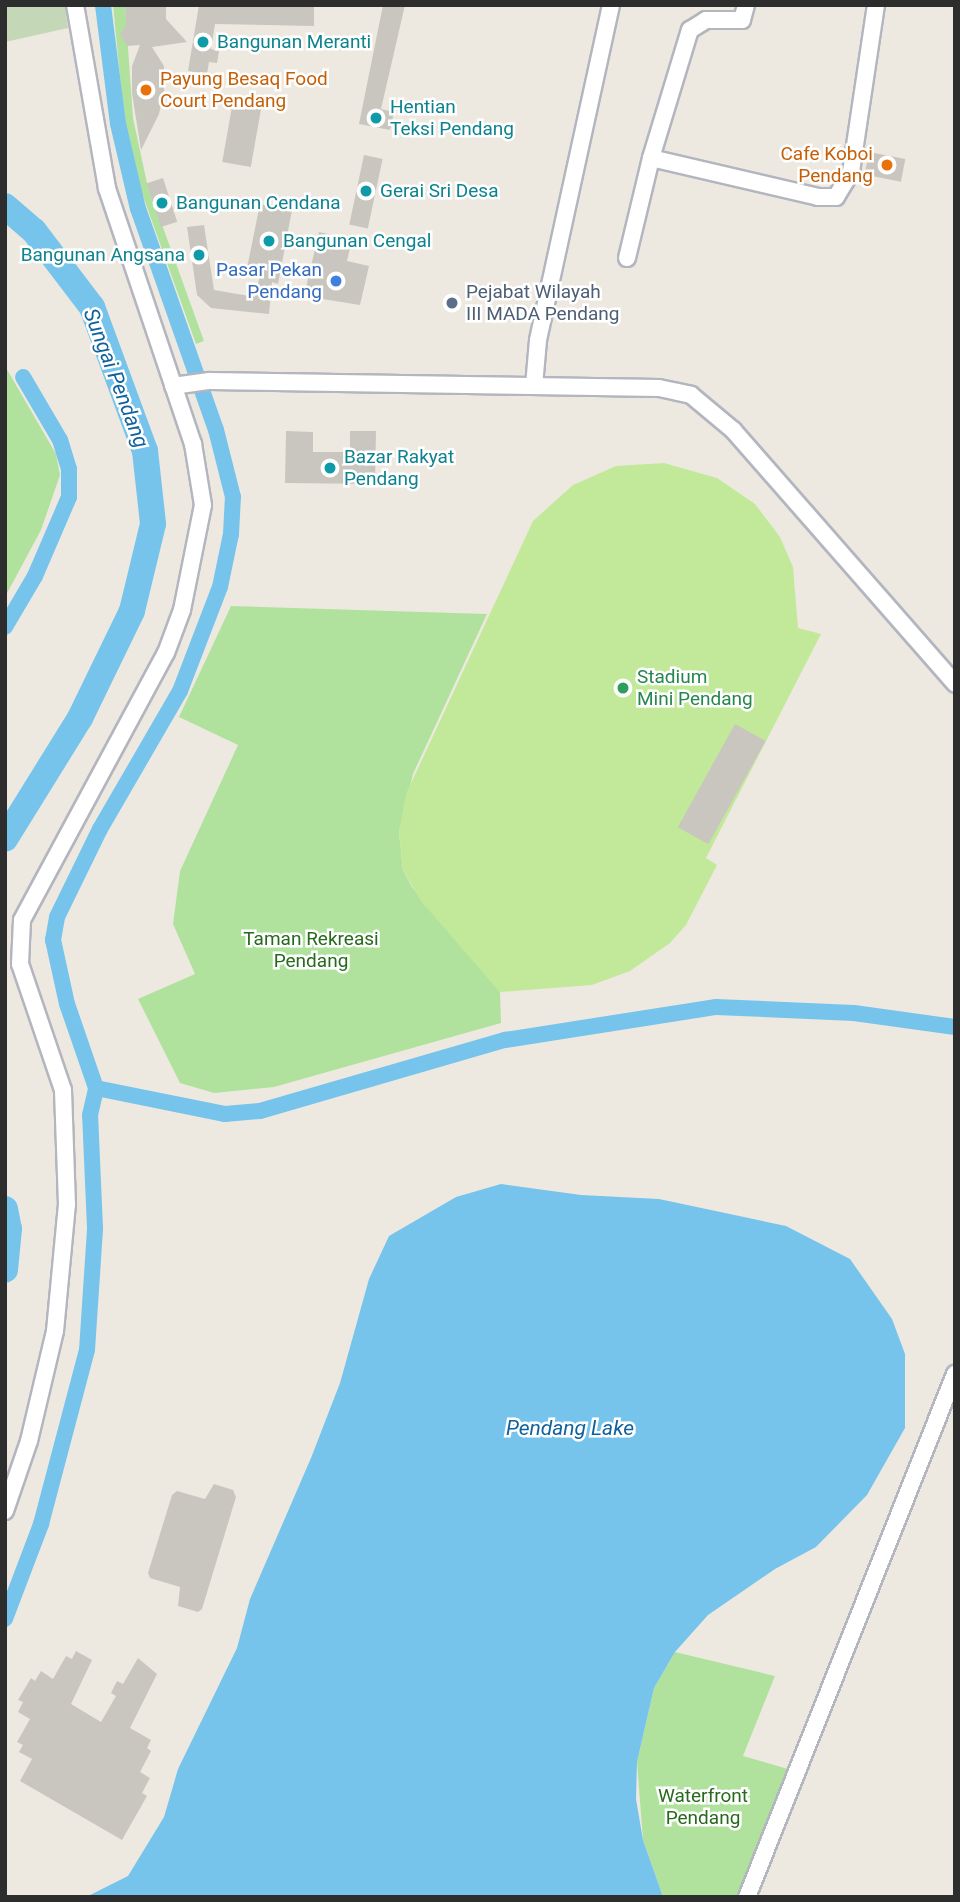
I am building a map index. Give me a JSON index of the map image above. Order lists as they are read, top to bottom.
{
  "water": ["Sungai Pendang", "Pendang Lake"],
  "parks": ["Taman Rekreasi Pendang", "Waterfront Pendang"],
  "places": [
    "Bangunan Meranti",
    "Payung Besaq Food Court Pendang",
    "Hentian Teksi Pendang",
    "Cafe Koboi Pendang",
    "Gerai Sri Desa",
    "Bangunan Cendana",
    "Bangunan Cengal",
    "Bangunan Angsana",
    "Pasar Pekan Pendang",
    "Pejabat Wilayah III MADA Pendang",
    "Bazar Rakyat Pendang",
    "Stadium Mini Pendang"
  ]
}
